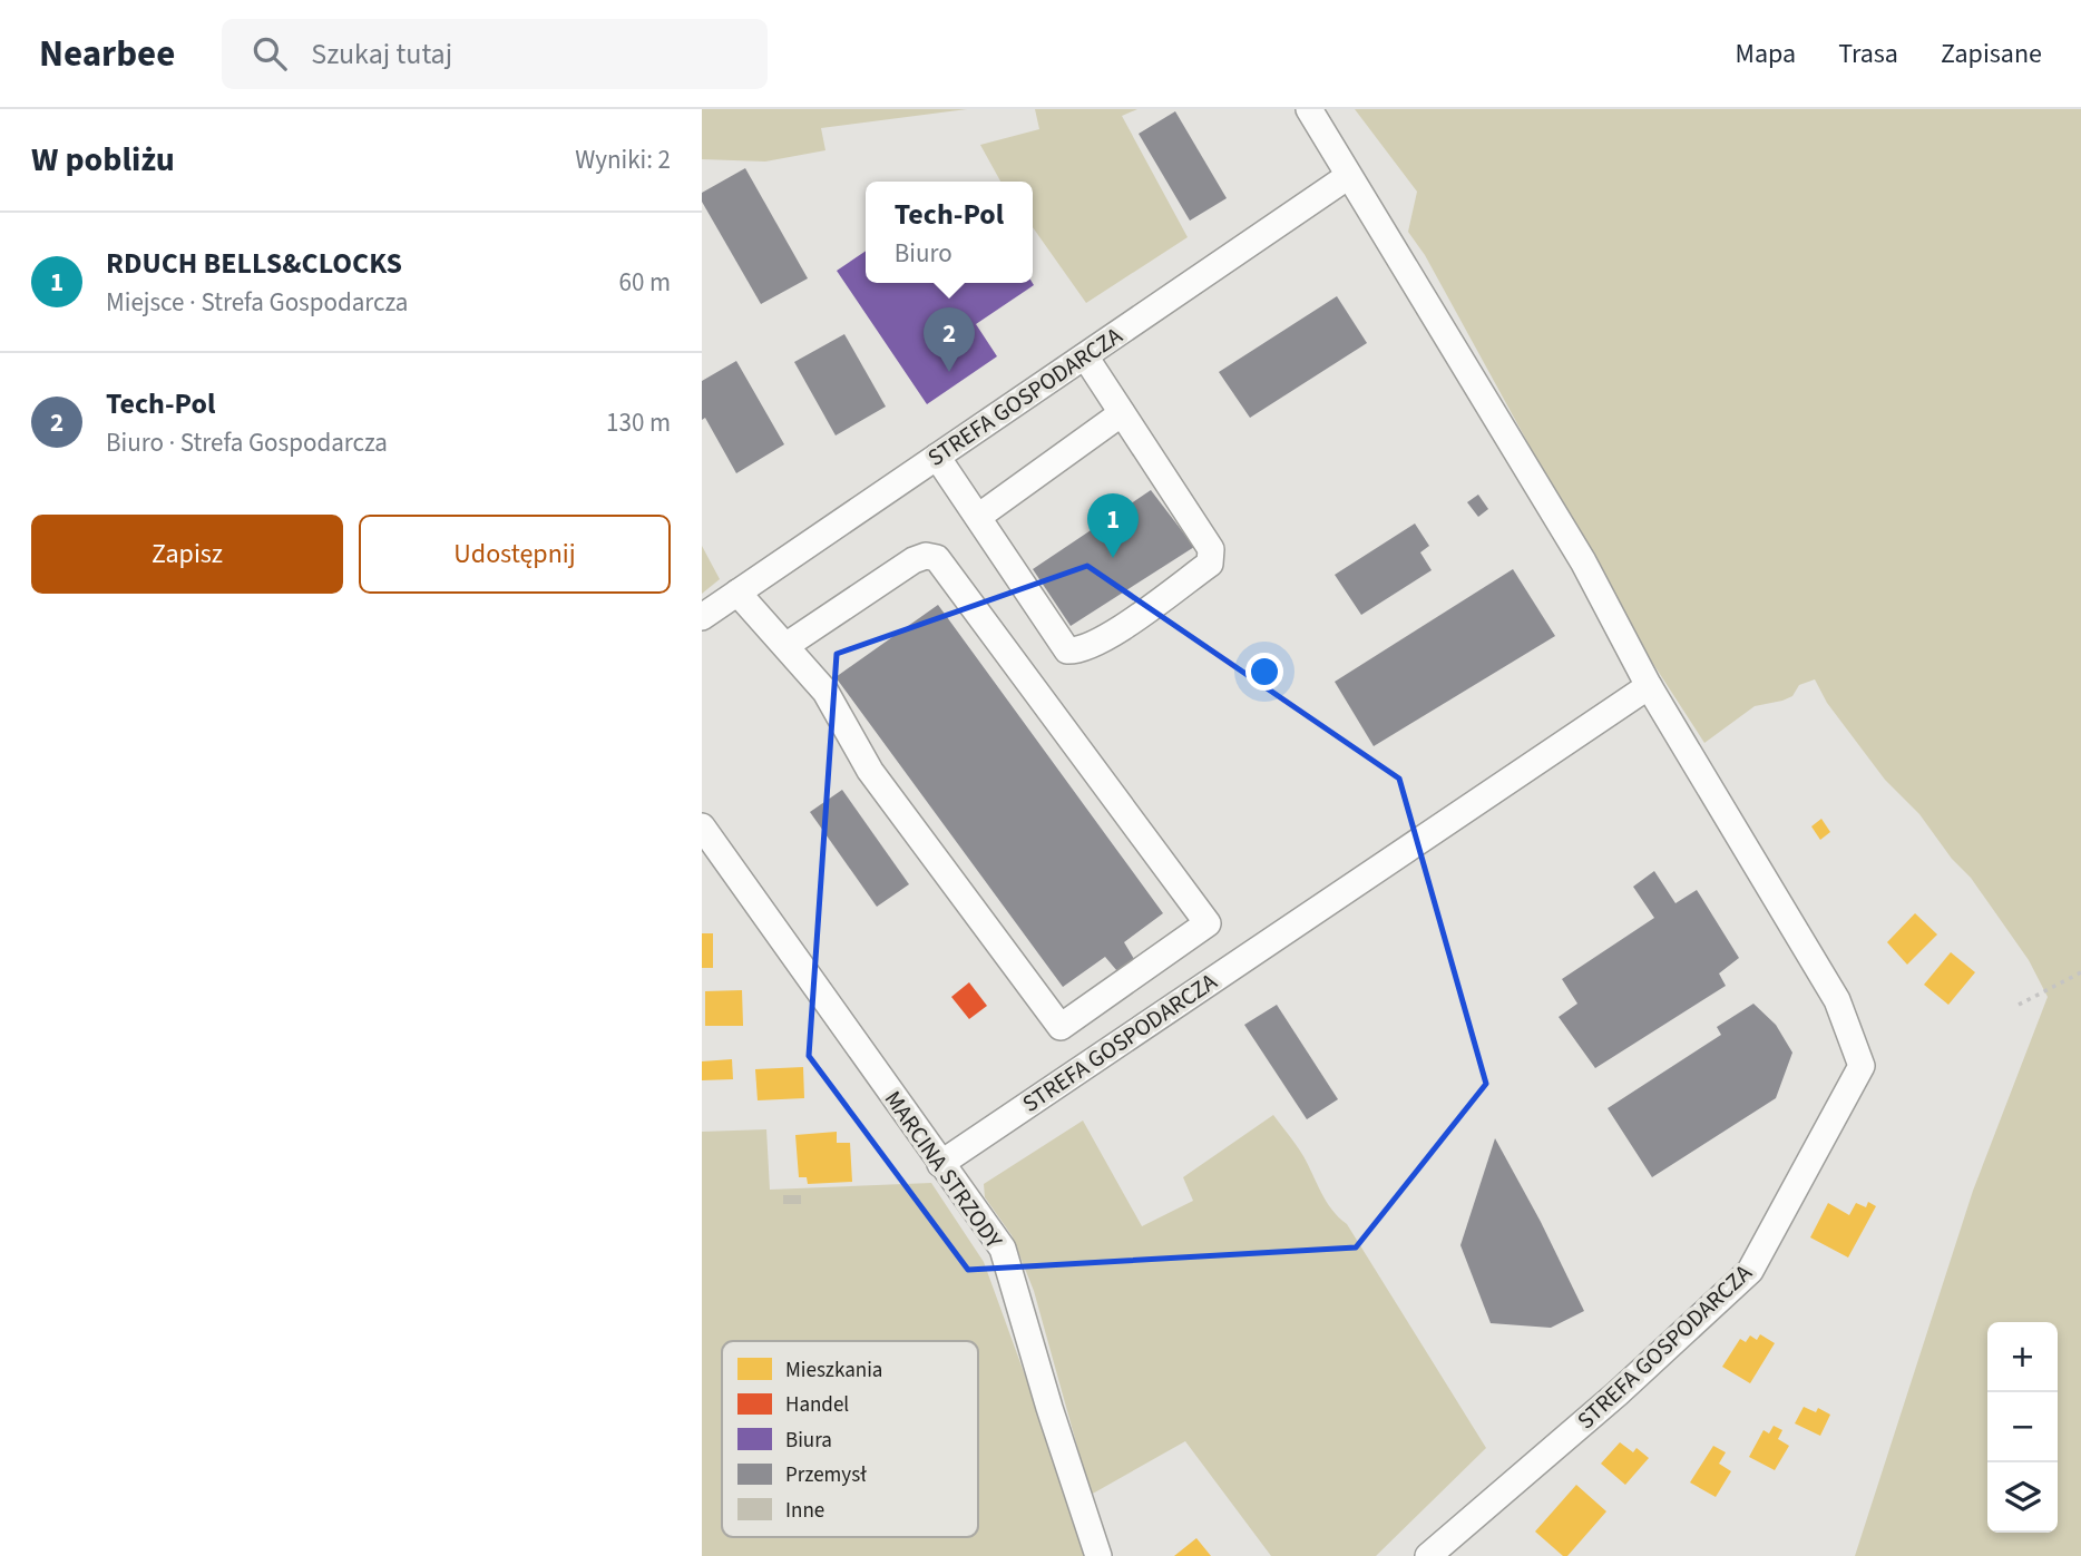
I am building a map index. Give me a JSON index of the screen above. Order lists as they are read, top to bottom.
{
  "streets": {
    "street": ["STREFA GOSPODARCZA", "MARCINA STRZODY"]
  },
  "crossings": [
    ["STREFA GOSPODARCZA", "MARCINA STRZODY"]
  ],
  "legend": [
    "Mieszkania",
    "Handel",
    "Biura",
    "Przemysł",
    "Inne"
  ],
  "page": {
    "header": "Nearbee",
    "search": "Szukaj tutaj",
    "nav": ["Mapa", "Trasa", "Zapisane"],
    "heading": ["W pobliżu", "Wyniki: 2"],
    "popup": ["Tech-Pol", "Biuro"],
    "list": [
      {
        "mark": "1",
        "name": "RDUCH BELLS&CLOCKS",
        "note": "Miejsce · Strefa Gospodarcza",
        "value": "60 m"
      },
      {
        "mark": "2",
        "name": "Tech-Pol",
        "note": "Biuro · Strefa Gospodarcza",
        "value": "130 m"
      }
    ],
    "pins": ["2", "1"],
    "buttons": ["Zapisz", "Udostępnij"],
    "map_buttons": ["+", "−"]
  }
}
